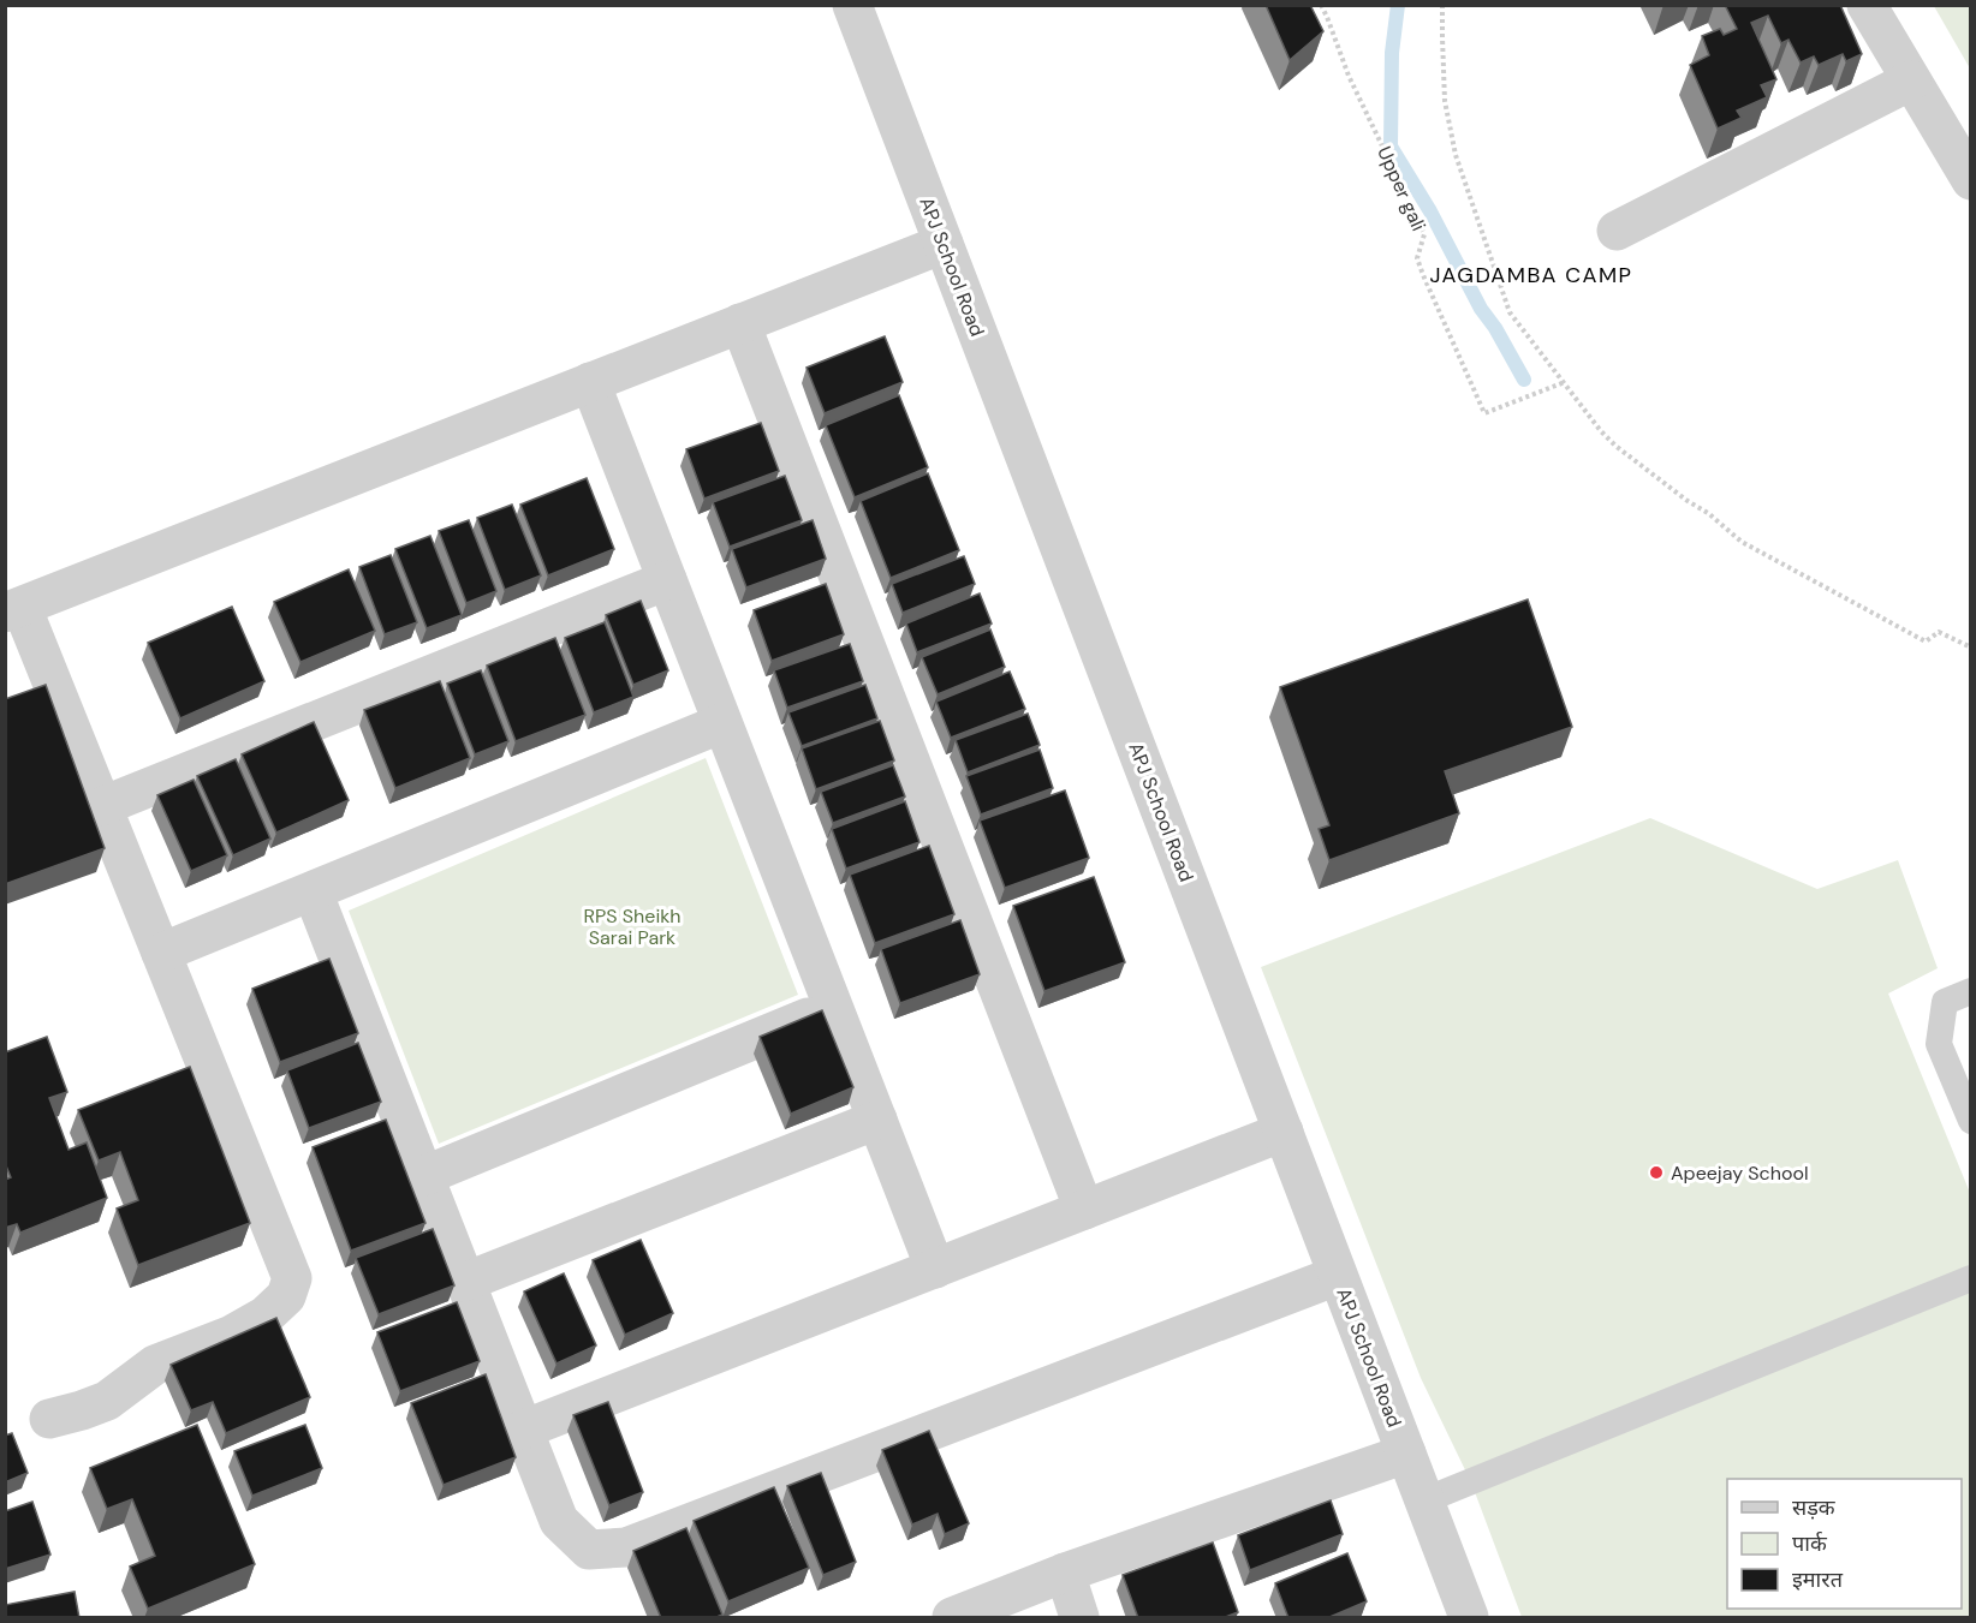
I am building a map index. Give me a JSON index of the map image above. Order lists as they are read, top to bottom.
{
  "streets": {
    "street": ["APJ School Road"],
    "path": ["Upper gali"]
  },
  "districts": ["JAGDAMBA CAMP"],
  "parks": ["RPS Sheikh Sarai Park"],
  "places": ["Apeejay School"],
  "legend": ["सड़क", "पार्क", "इमारत"]
}
